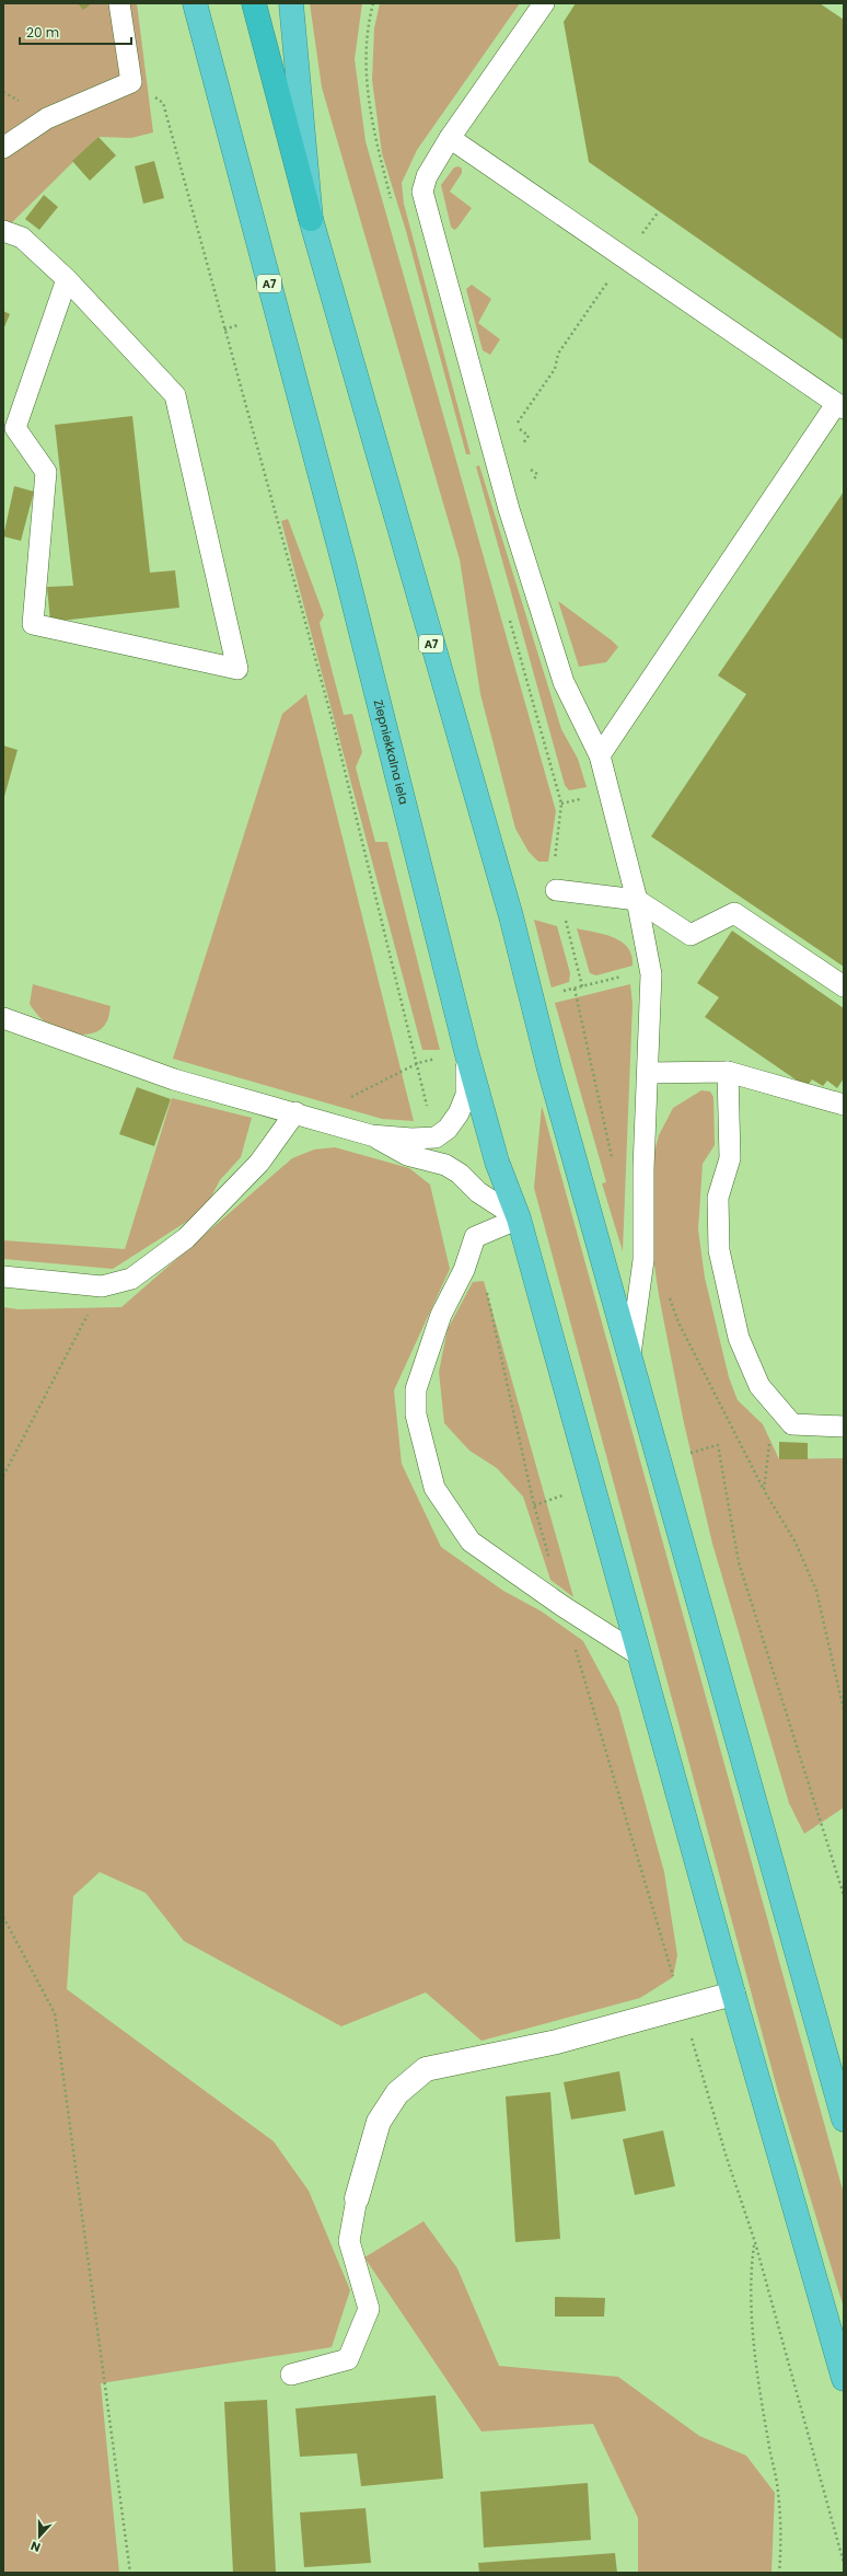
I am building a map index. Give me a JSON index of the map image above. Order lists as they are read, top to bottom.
{
  "streets": {
    "highway": ["A7", "Ziepniekkalna iela"]
  },
  "scale_bar": "20 m",
  "north": "bottom"
}
